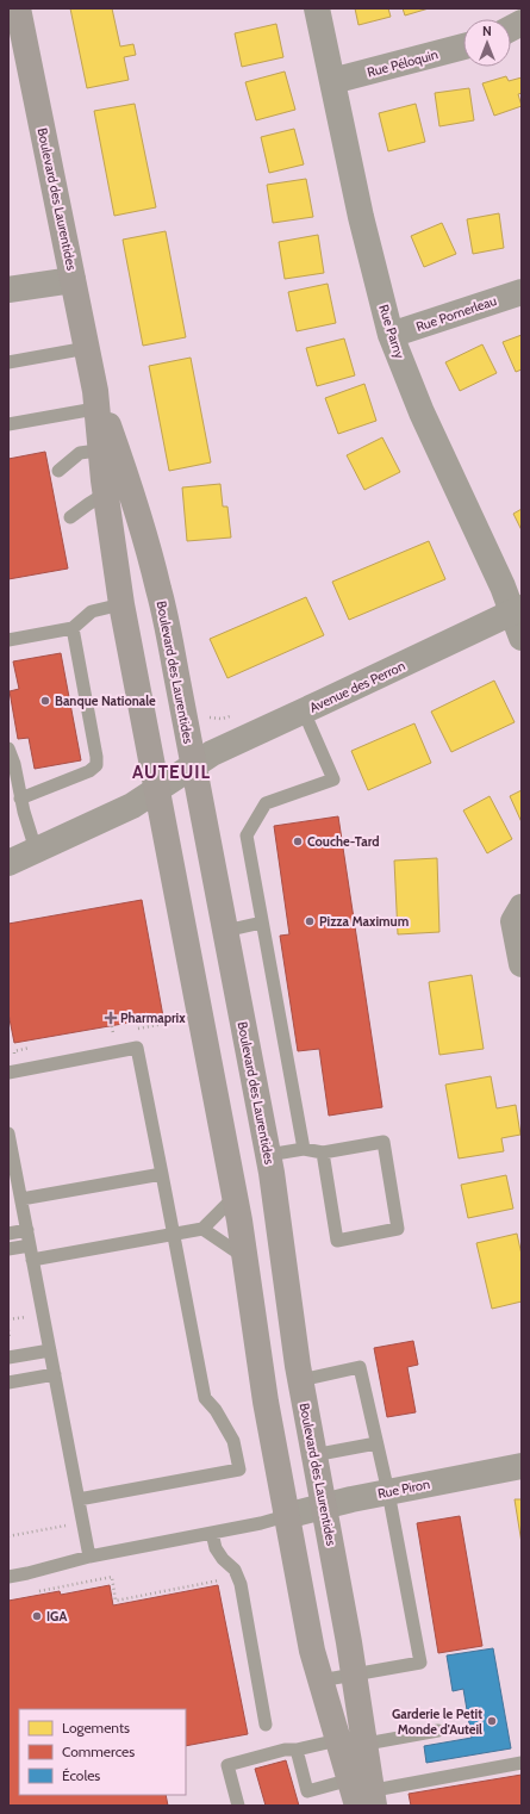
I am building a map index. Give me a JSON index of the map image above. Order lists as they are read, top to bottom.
{
  "streets": {
    "main road": ["Boulevard des Laurentides"],
    "street": [
      "Rue Péloquin",
      "Rue Pomerleau",
      "Rue Parny",
      "Avenue des Perron",
      "Rue Piron"
    ]
  },
  "crossings": [
    ["Rue Péloquin", "Rue Parny"],
    ["Boulevard des Laurentides", "Avenue des Perron"],
    ["Boulevard des Laurentides", "Rue Piron"],
    ["Rue Pomerleau", "Rue Parny"],
    ["Rue Parny", "Avenue des Perron"]
  ],
  "districts": ["AUTEUIL"],
  "places": {
    "other": [
      "Banque Nationale",
      "Couche-Tard",
      "Pizza Maximum",
      "IGA",
      "Garderie le Petit Monde d'Auteil"
    ],
    "health": ["Pharmaprix"]
  },
  "legend": ["Logements", "Commerces", "Écoles"],
  "north": "top"
}
